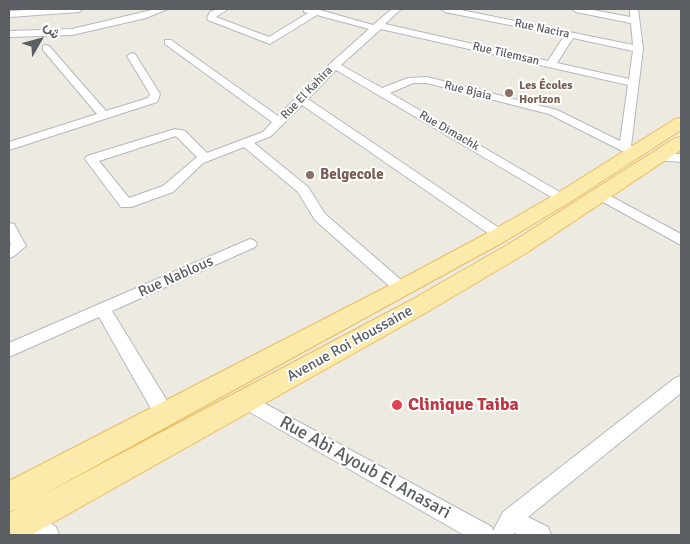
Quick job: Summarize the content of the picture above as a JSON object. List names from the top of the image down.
{
  "streets": {
    "main road": ["Avenue Roi Houssaine"],
    "street": [
      "Rue Nacira",
      "Rue Tilemsan",
      "Rue Bjaia",
      "Rue El Kahira",
      "Rue Dimachk",
      "Rue Nablous",
      "Rue Abi Ayoub El Anasari"
    ]
  },
  "crossings": [
    ["Rue Tilemsan", "Rue El Kahira"],
    ["Rue Bjaia", "Rue Dimachk"],
    ["Rue Bjaia", "Avenue Roi Houssaine"],
    ["Rue El Kahira", "Rue Dimachk"],
    ["Rue Dimachk", "Avenue Roi Houssaine"],
    ["Avenue Roi Houssaine", "Rue Abi Ayoub El Anasari"]
  ],
  "places": ["Les Écoles Horizon", "Belgecole", "Clinique Taiba"],
  "north": "top right"
}
